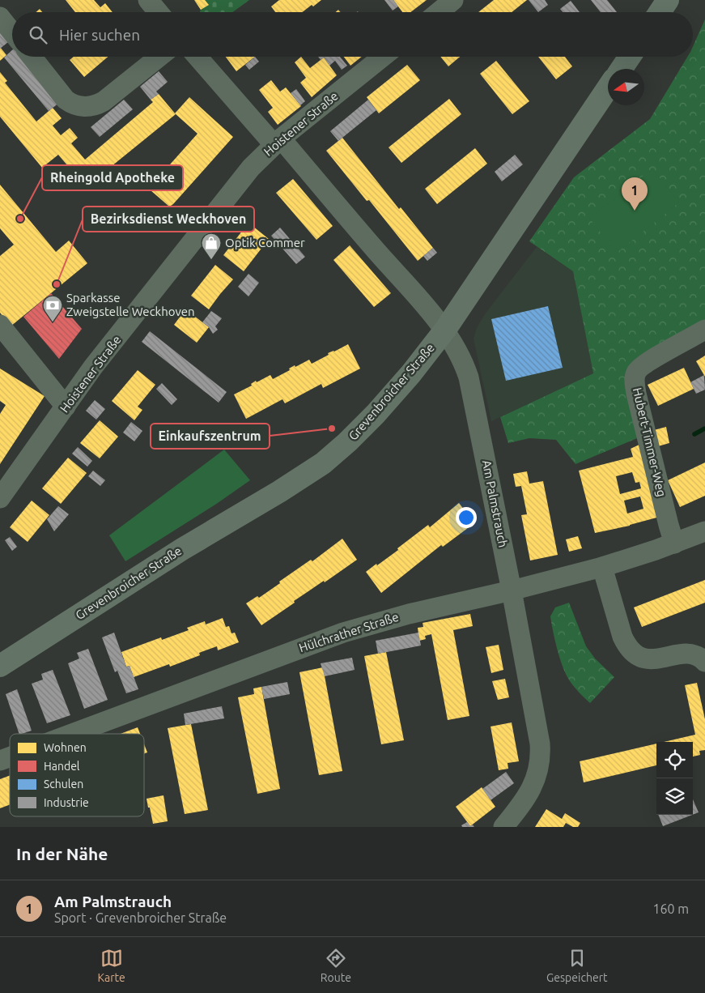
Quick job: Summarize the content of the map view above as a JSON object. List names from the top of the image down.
{
  "streets": {
    "main road": ["Grevenbroicher Straße"],
    "street": [
      "Hoistener Straße",
      "Hubert-Timmer-Weg",
      "Am Palmstrauch",
      "Hülchrather Straße"
    ]
  },
  "crossings": [
    ["Hoistener Straße", "Am Palmstrauch"],
    ["Grevenbroicher Straße", "Am Palmstrauch"],
    ["Hubert-Timmer-Weg", "Hülchrather Straße"],
    ["Am Palmstrauch", "Hülchrather Straße"]
  ],
  "places": {
    "other": ["Rheingold Apotheke", "Bezirksdienst Weckhoven", "Einkaufszentrum"],
    "shop": ["Optik Commer"],
    "bank": ["Sparkasse Zweigstelle Weckhoven"]
  },
  "legend": [
    "Wohnen",
    "Handel",
    "Schulen",
    "Industrie"
  ],
  "north": "left",
  "page": {
    "search": "Hier suchen",
    "pins": "1",
    "heading": "In der Nähe",
    "list": [
      {
        "mark": "1",
        "name": "Am Palmstrauch",
        "note": "Sport · Grevenbroicher Straße",
        "value": "160 m"
      }
    ],
    "nav": ["Karte", "Route", "Gespeichert"]
  }
}
